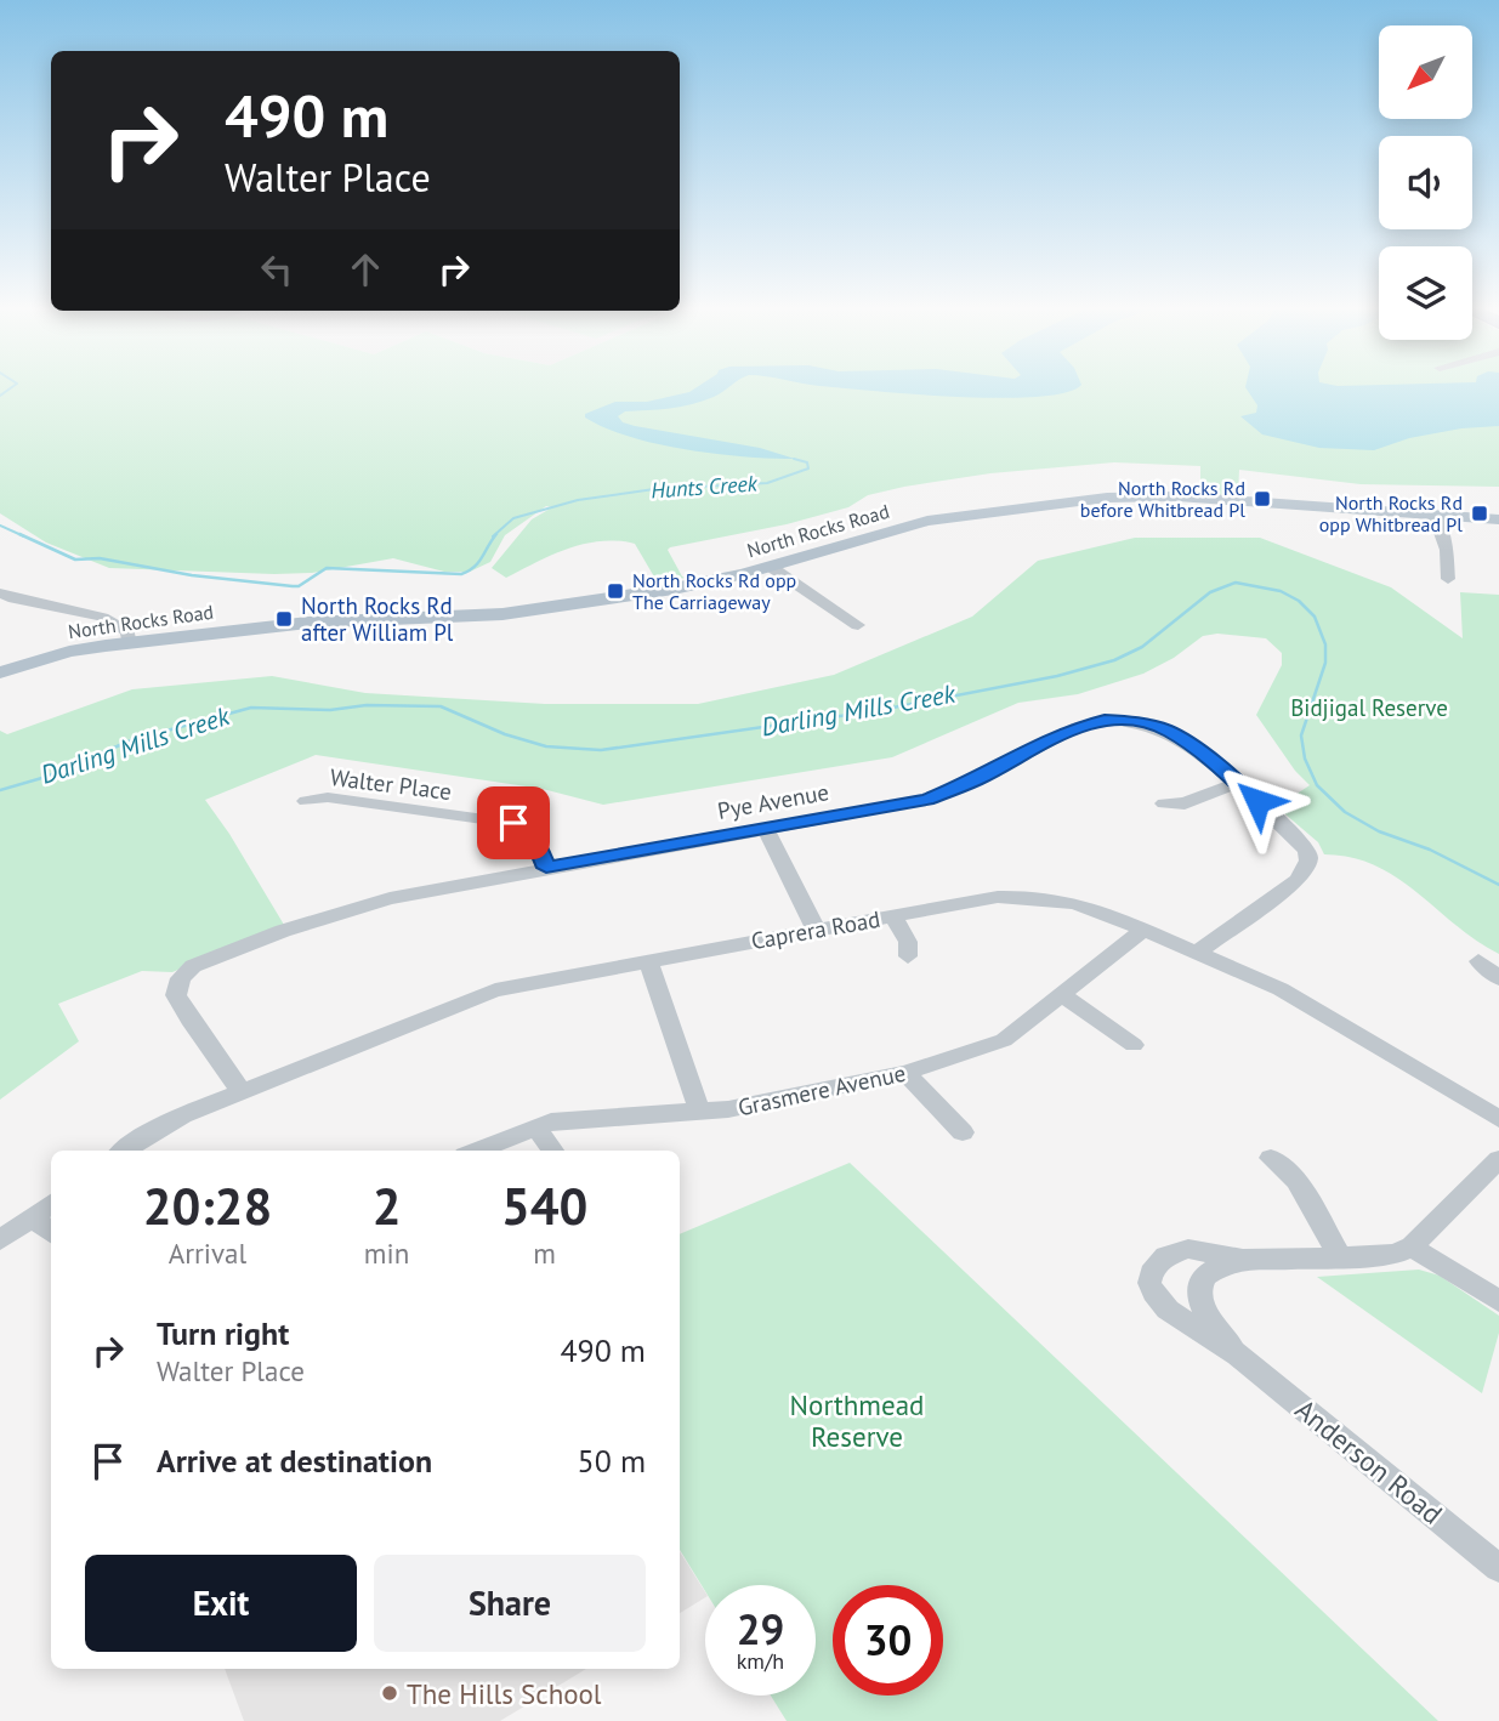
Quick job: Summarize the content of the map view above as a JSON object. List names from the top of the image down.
{
  "streets": {
    "main road": ["North Rocks Road"],
    "street": [
      "Walter Place",
      "Pye Avenue",
      "Caprera Road",
      "Grasmere Avenue",
      "Anderson Road"
    ]
  },
  "crossings": [
    ["Walter Place", "Pye Avenue"],
    ["Pye Avenue", "Caprera Road"],
    ["Caprera Road", "Grasmere Avenue"]
  ],
  "water": ["Hunts Creek", "Darling Mills Creek"],
  "parks": ["Bidjigal Reserve", "Northmead Reserve"],
  "places": {
    "transit": [
      "North Rocks Rd before Whitbread Pl",
      "North Rocks Rd opp Whitbread Pl",
      "North Rocks Rd opp The Carriageway",
      "North Rocks Rd after William Pl"
    ],
    "other": ["The Hills School"]
  },
  "north": "bottom left",
  "page": {
    "turn": ["490 m", "Walter Place"],
    "eta": [
      "20:28",
      "Arrival",
      "2",
      "min",
      "540",
      "m"
    ],
    "list": [
      {
        "name": "Turn right",
        "note": "Walter Place",
        "value": "490 m"
      },
      {
        "name": "Arrive at destination",
        "value": "50 m"
      }
    ],
    "buttons": ["Exit", "Share"],
    "speed": "29 km/h",
    "limit": "30"
  }
}
